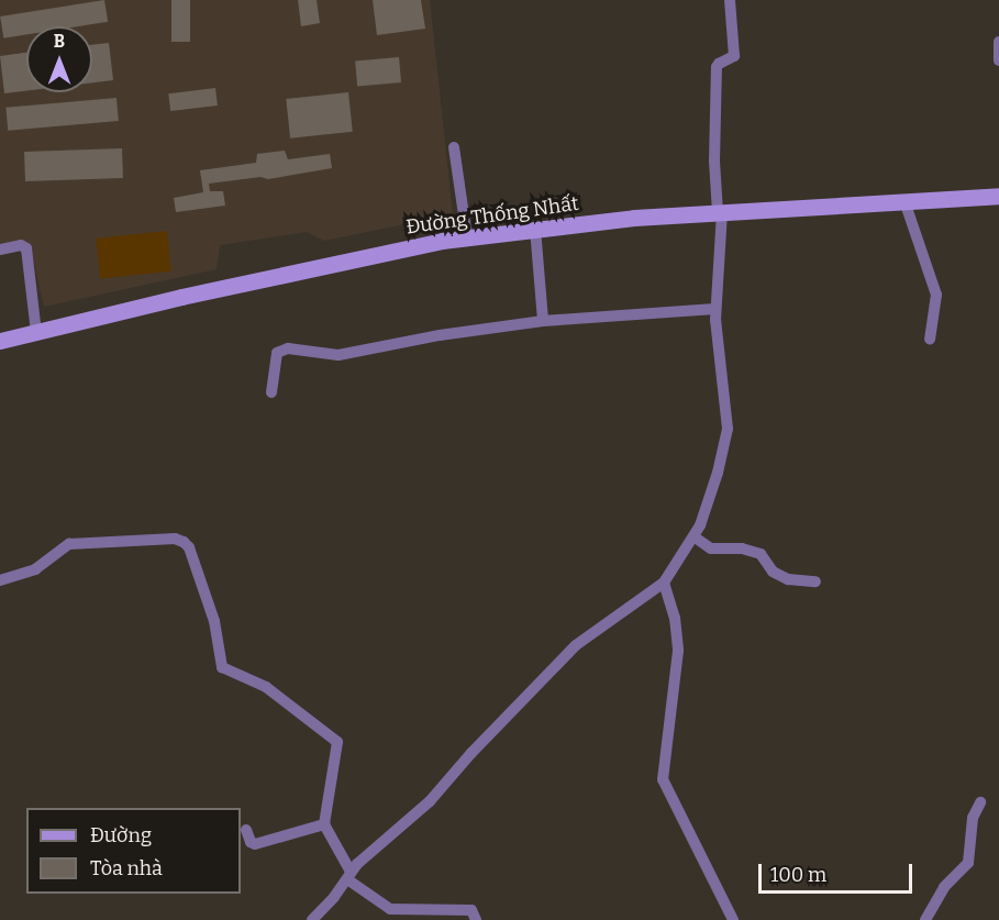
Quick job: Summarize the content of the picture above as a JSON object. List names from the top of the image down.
{
  "streets": {
    "street": ["Đường Thống Nhất"]
  },
  "legend": ["Đường", "Tòa nhà"],
  "scale_bar": "100 m",
  "north": "top"
}
